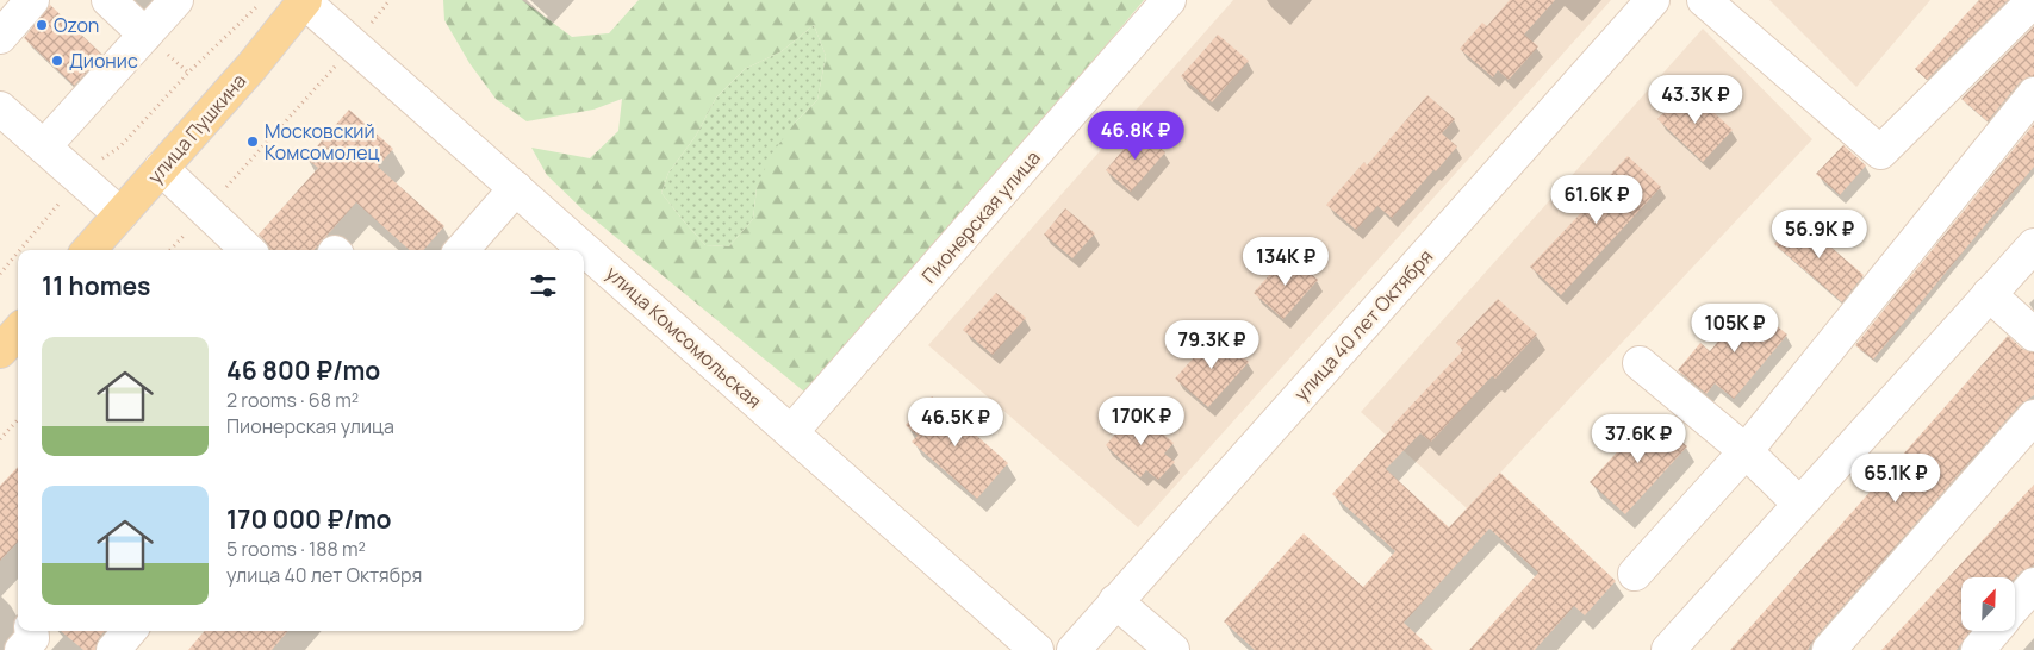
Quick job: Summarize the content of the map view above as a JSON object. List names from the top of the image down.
{
  "streets": {
    "main road": ["улица Пушкина"],
    "street": ["Пионерская улица", "улица 40 лет Октября", "улица Комсомольская"]
  },
  "crossings": [
    ["улица Пушкина", "улица Комсомольская"],
    ["Пионерская улица", "улица Комсомольская"]
  ],
  "places": ["Ozon", "Дионис", "Московский Комсомолец"],
  "north": "top right",
  "page": {
    "price": [
      "43.3K ₽",
      "46.8K ₽",
      "61.6K ₽",
      "56.9K ₽",
      "134K ₽",
      "105K ₽",
      "79.3K ₽",
      "170K ₽",
      "46.5K ₽",
      "37.6K ₽",
      "65.1K ₽"
    ],
    "heading": "11 homes",
    "list": [
      {
        "name": "46 800 ₽/mo",
        "note": "2 rooms · 68 m² · Пионерская улица"
      },
      {
        "name": "170 000 ₽/mo",
        "note": "5 rooms · 188 m² · улица 40 лет Октября"
      }
    ]
  }
}
